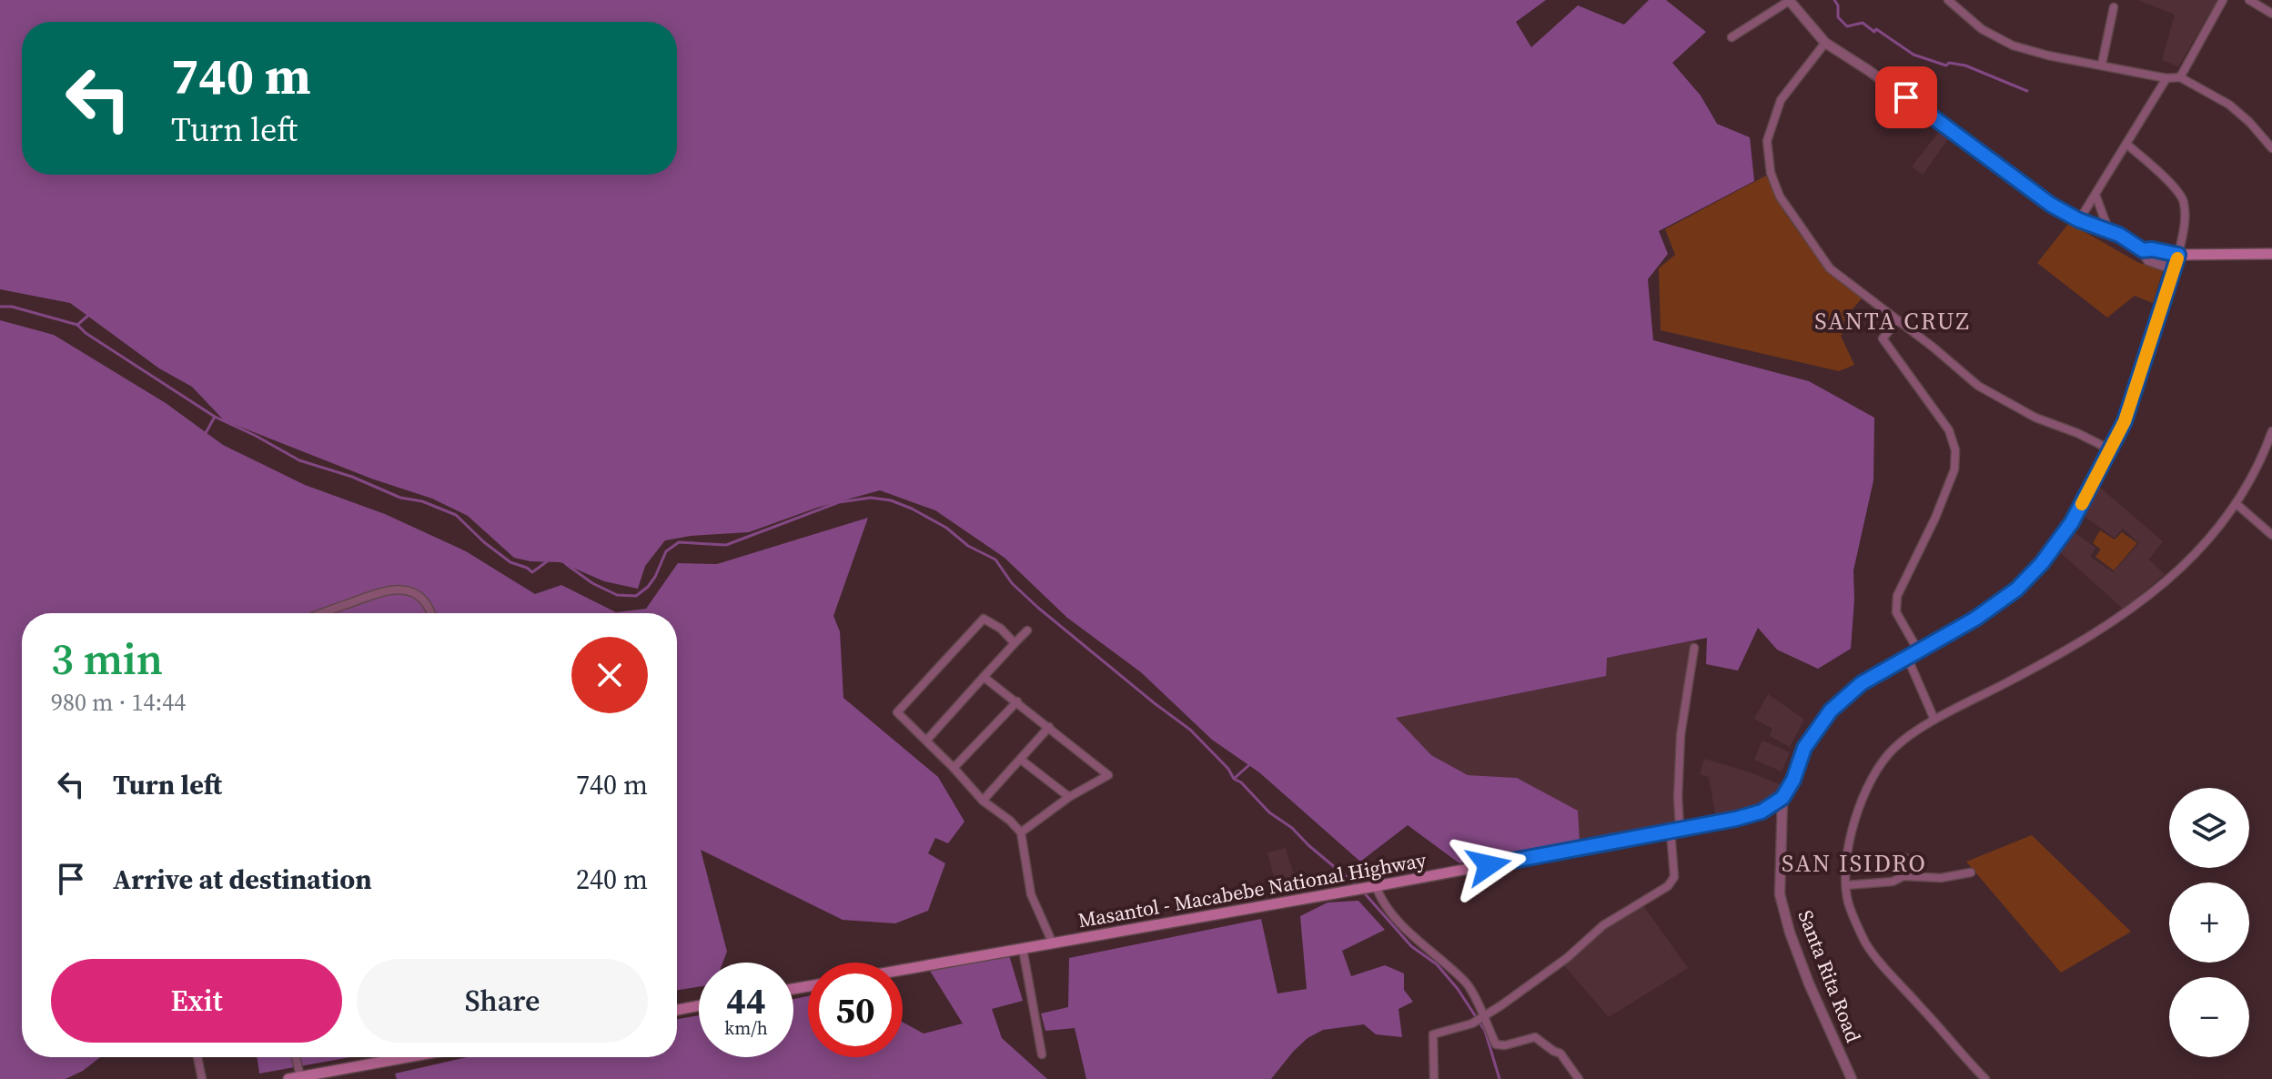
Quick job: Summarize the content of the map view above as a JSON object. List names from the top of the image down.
{
  "streets": {
    "main road": ["Masantol - Macabebe National Highway"],
    "street": ["Santa Rita Road"]
  },
  "crossings": [
    ["Masantol - Macabebe National Highway", "Santa Rita Road"]
  ],
  "districts": ["SANTA CRUZ", "SAN ISIDRO"],
  "page": {
    "turn": ["740 m", "Turn left"],
    "heading": ["3 min", "980 m · 14:44"],
    "list": [
      {
        "name": "Turn left",
        "value": "740 m"
      },
      {
        "name": "Arrive at destination",
        "value": "240 m"
      }
    ],
    "map_buttons": ["+", "−"],
    "buttons": ["Exit", "Share"],
    "speed": "44 km/h",
    "limit": "50"
  }
}
